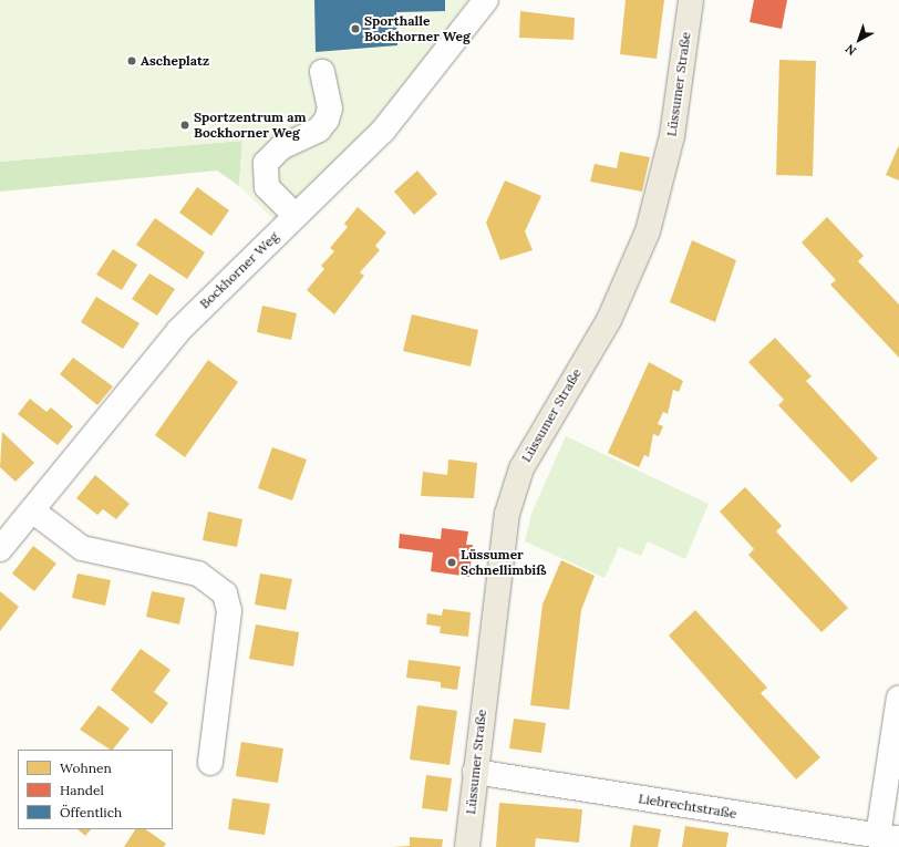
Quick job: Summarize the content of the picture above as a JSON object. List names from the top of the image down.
{
  "streets": {
    "main road": ["Lüssumer Straße"],
    "street": ["Bockhorner Weg", "Liebrechtstraße"]
  },
  "crossings": [
    ["Lüssumer Straße", "Liebrechtstraße"]
  ],
  "places": [
    "Sporthalle Bockhorner Weg",
    "Ascheplatz",
    "Sportzentrum am Bockhorner Weg",
    "Lüssumer Schnellimbiß"
  ],
  "legend": ["Wohnen", "Handel", "Öffentlich"],
  "north": "bottom left"
}
